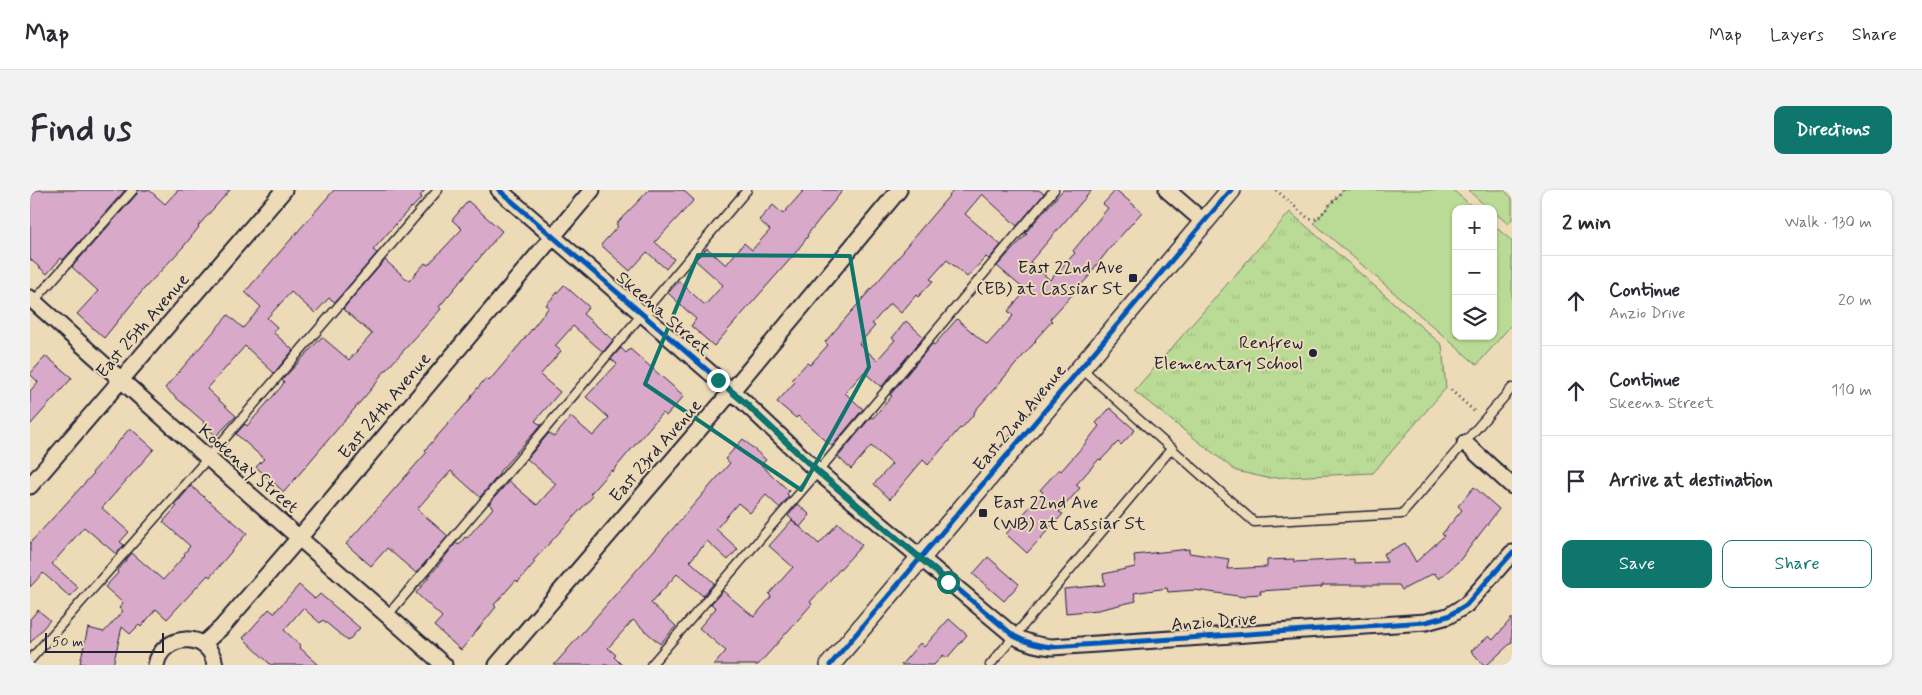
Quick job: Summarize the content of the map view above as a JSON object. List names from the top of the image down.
{
  "streets": {
    "street": [
      "Skeena Street",
      "East 25th Avenue",
      "East 24th Avenue",
      "East 22nd Avenue",
      "East 23rd Avenue",
      "Kootenay Street",
      "Anzio Drive"
    ]
  },
  "crossings": [
    ["Skeena Street", "East 24th Avenue"],
    ["Skeena Street", "East 22nd Avenue"],
    ["Skeena Street", "East 23rd Avenue"],
    ["Skeena Street", "Anzio Drive"],
    ["East 25th Avenue", "Kootenay Street"],
    ["East 24th Avenue", "Kootenay Street"],
    ["East 22nd Avenue", "Anzio Drive"]
  ],
  "places": {
    "transit": ["East 22nd Ave (EB) at Cassiar St", "East 22nd Ave (WB) at Cassiar St"],
    "other": ["Renfrew Elementary School"]
  },
  "scale_bar": "50 m",
  "page": {
    "header": "Map",
    "nav": ["Map", "Layers", "Share"],
    "buttons": [
      "Directions",
      ["Save", "Share"]
    ],
    "title": "Find us",
    "heading": ["2 min", "Walk · 130 m"],
    "map_buttons": ["+", "−"],
    "list": [
      ["Continue", "Anzio Drive", "20 m"],
      ["Continue", "Skeena Street", "110 m"],
      "Arrive at destination"
    ],
    "scale": "50 m"
  }
}
